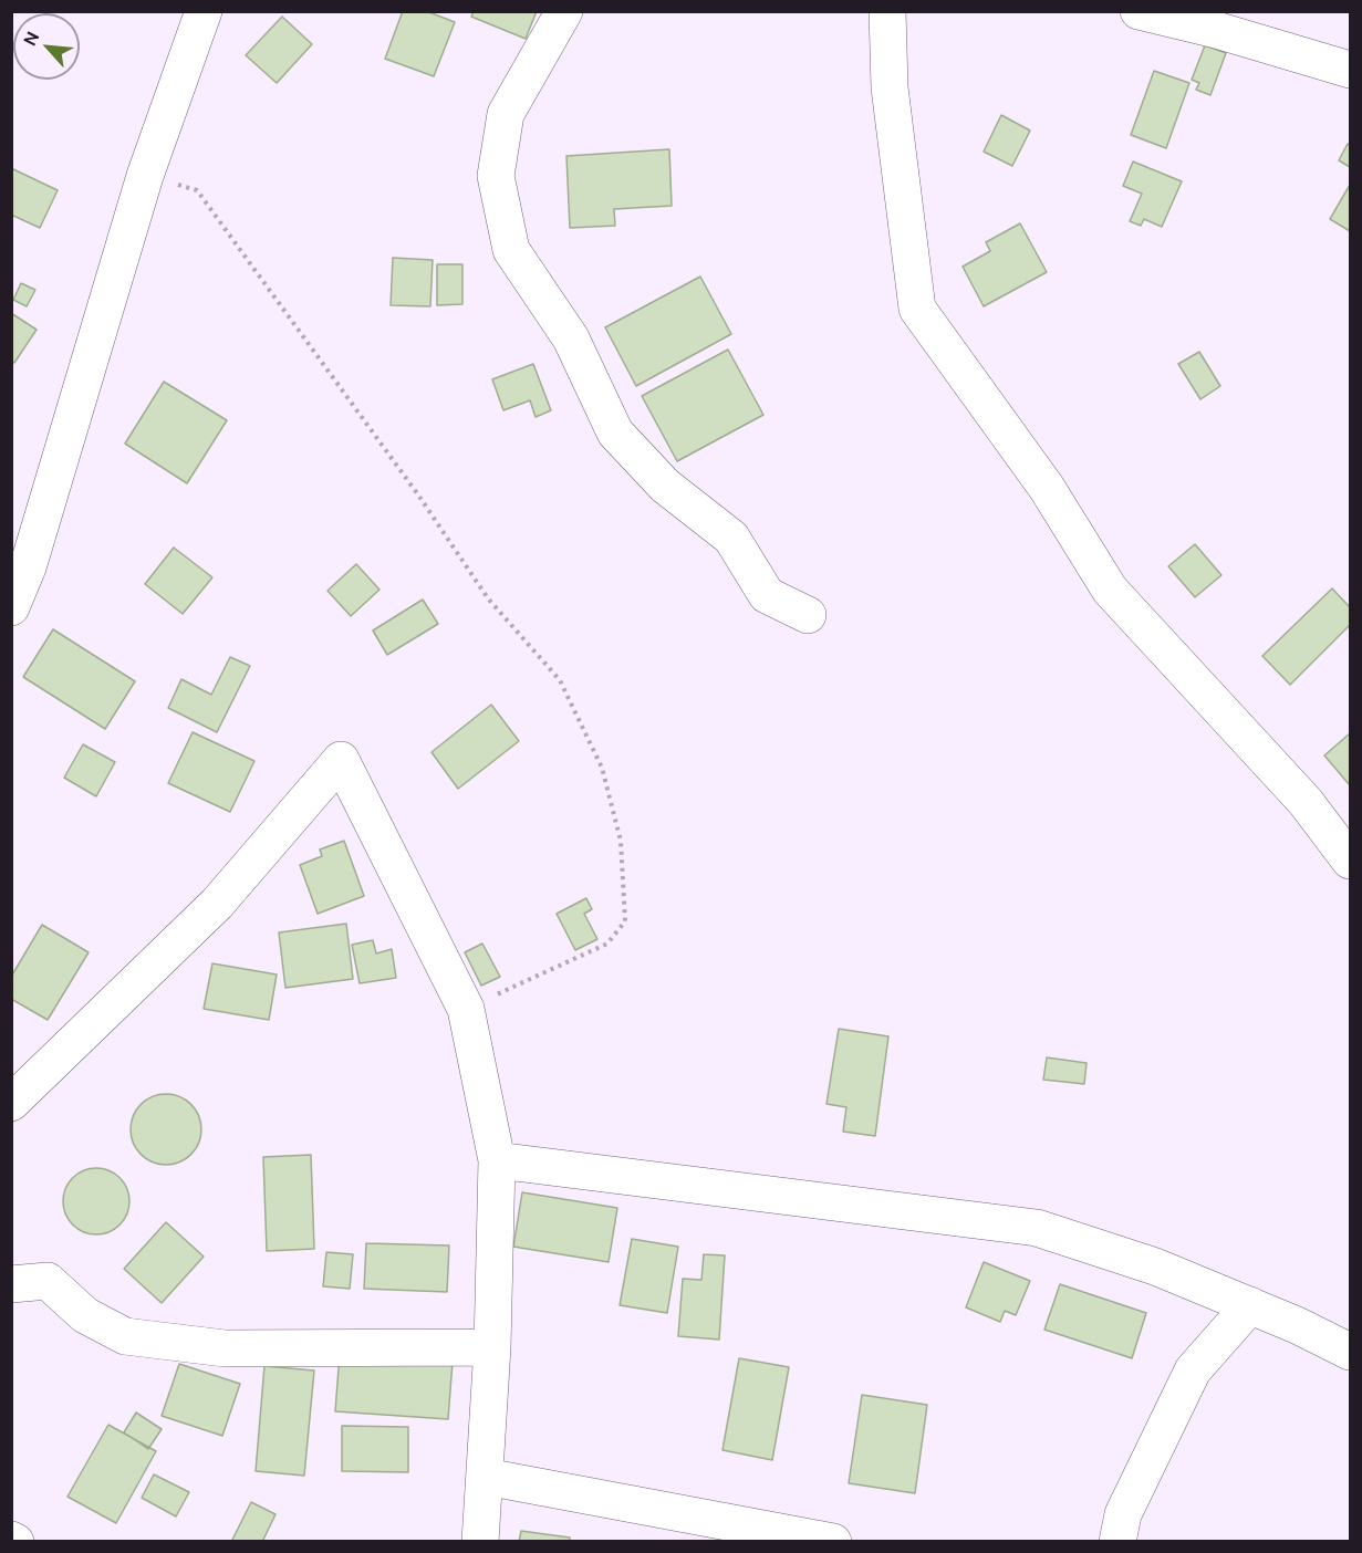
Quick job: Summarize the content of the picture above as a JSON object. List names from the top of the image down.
{
  "north": "top left"
}
